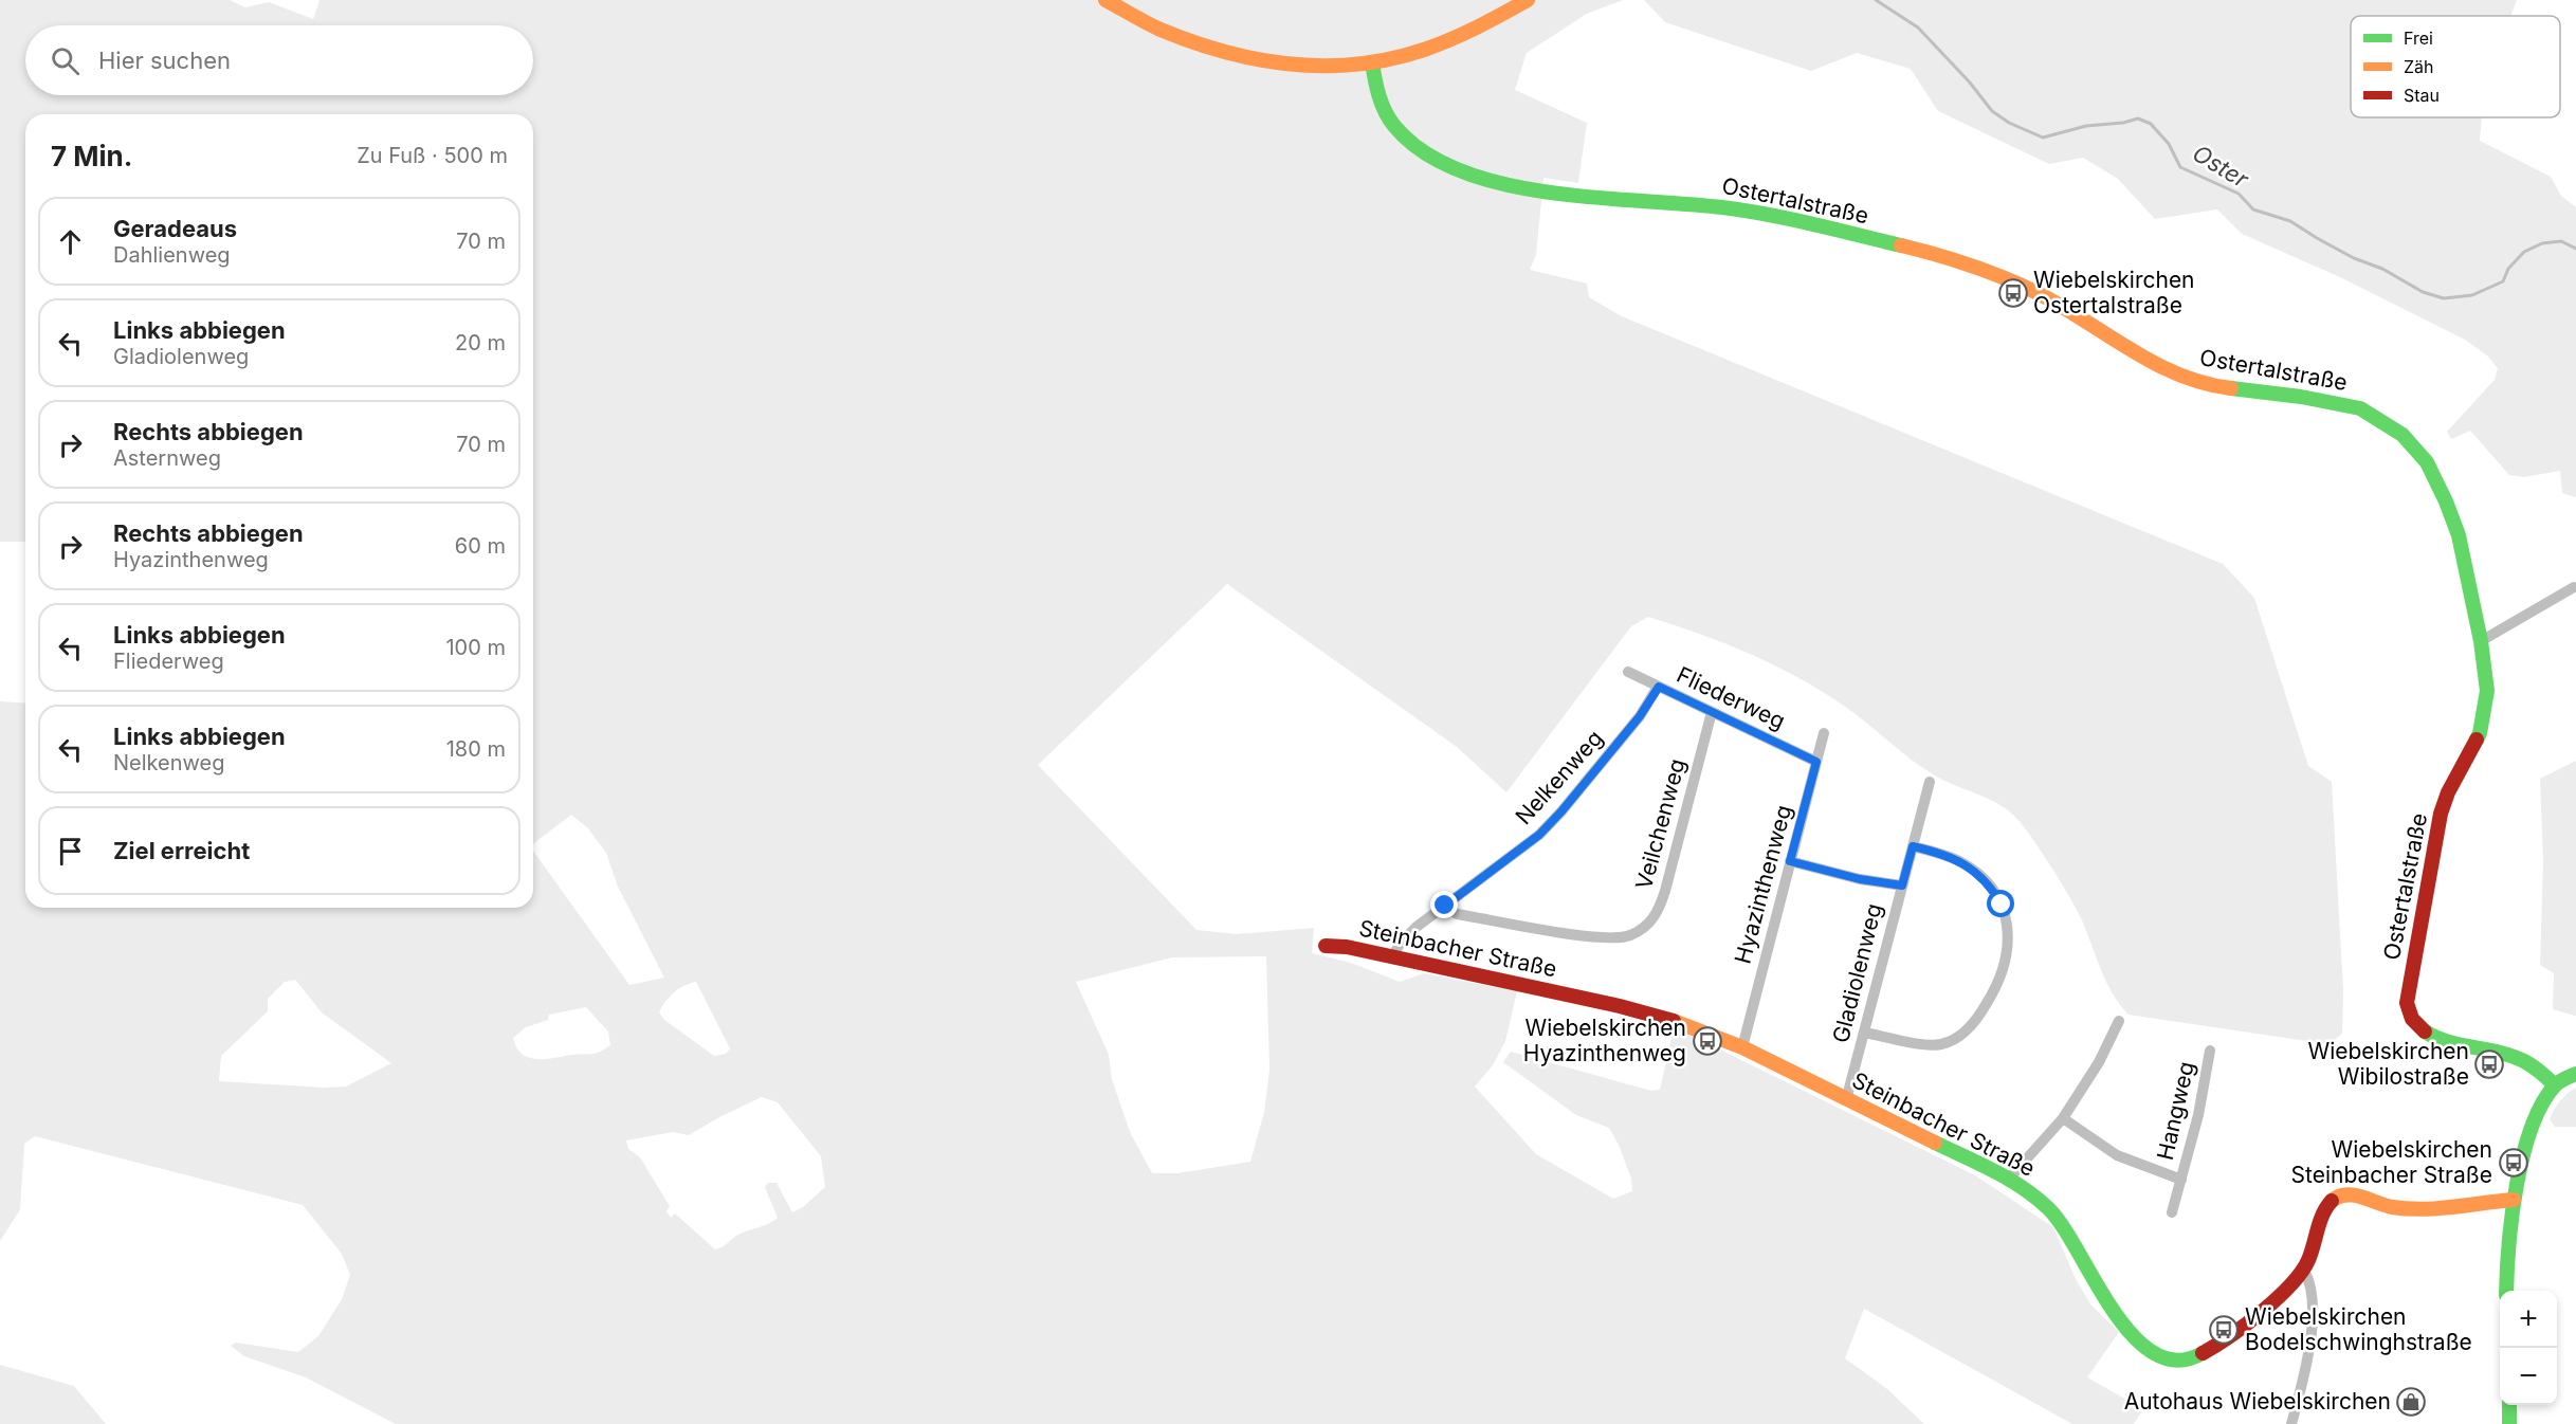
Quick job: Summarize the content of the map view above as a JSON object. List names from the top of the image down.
{
  "streets": {
    "main road": ["Ostertalstraße", "Steinbacher Straße"],
    "street": [
      "Fliederweg",
      "Nelkenweg",
      "Veilchenweg",
      "Hyazinthenweg",
      "Gladiolenweg",
      "Hangweg"
    ]
  },
  "crossings": [
    ["Fliederweg", "Nelkenweg"],
    ["Fliederweg", "Veilchenweg"],
    ["Fliederweg", "Hyazinthenweg"],
    ["Nelkenweg", "Veilchenweg"],
    ["Nelkenweg", "Steinbacher Straße"],
    ["Hyazinthenweg", "Steinbacher Straße"],
    ["Steinbacher Straße", "Gladiolenweg"]
  ],
  "water": ["Oster"],
  "places": {
    "bus stop": [
      "Wiebelskirchen Ostertalstraße",
      "Wiebelskirchen Hyazinthenweg",
      "Wiebelskirchen Wibilostraße",
      "Wiebelskirchen Steinbacher Straße",
      "Wiebelskirchen Bodelschwinghstraße"
    ],
    "shop": ["Autohaus Wiebelskirchen"]
  },
  "legend": ["Frei", "Zäh", "Stau"],
  "page": {
    "search": "Hier suchen",
    "heading": ["7 Min.", "Zu Fuß · 500 m"],
    "list": [
      ["Geradeaus", "Dahlienweg", "70 m"],
      ["Links abbiegen", "Gladiolenweg", "20 m"],
      ["Rechts abbiegen", "Asternweg", "70 m"],
      ["Rechts abbiegen", "Hyazinthenweg", "60 m"],
      ["Links abbiegen", "Fliederweg", "100 m"],
      ["Links abbiegen", "Nelkenweg", "180 m"],
      "Ziel erreicht"
    ],
    "map_buttons": ["+", "−"]
  }
}
